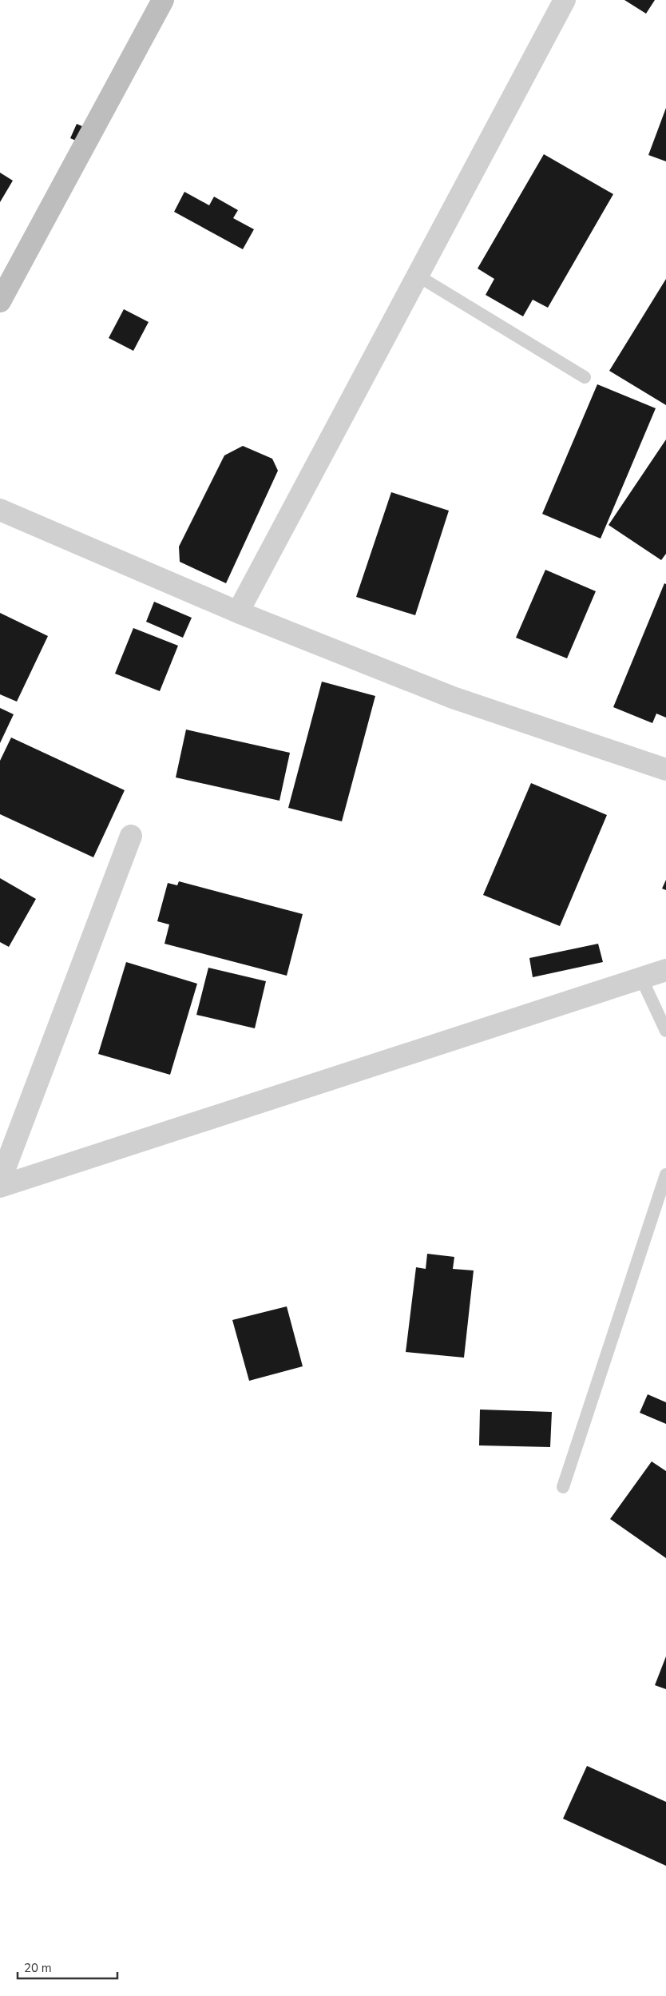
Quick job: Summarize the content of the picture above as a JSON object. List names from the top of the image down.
{
  "scale_bar": "20 m"
}
